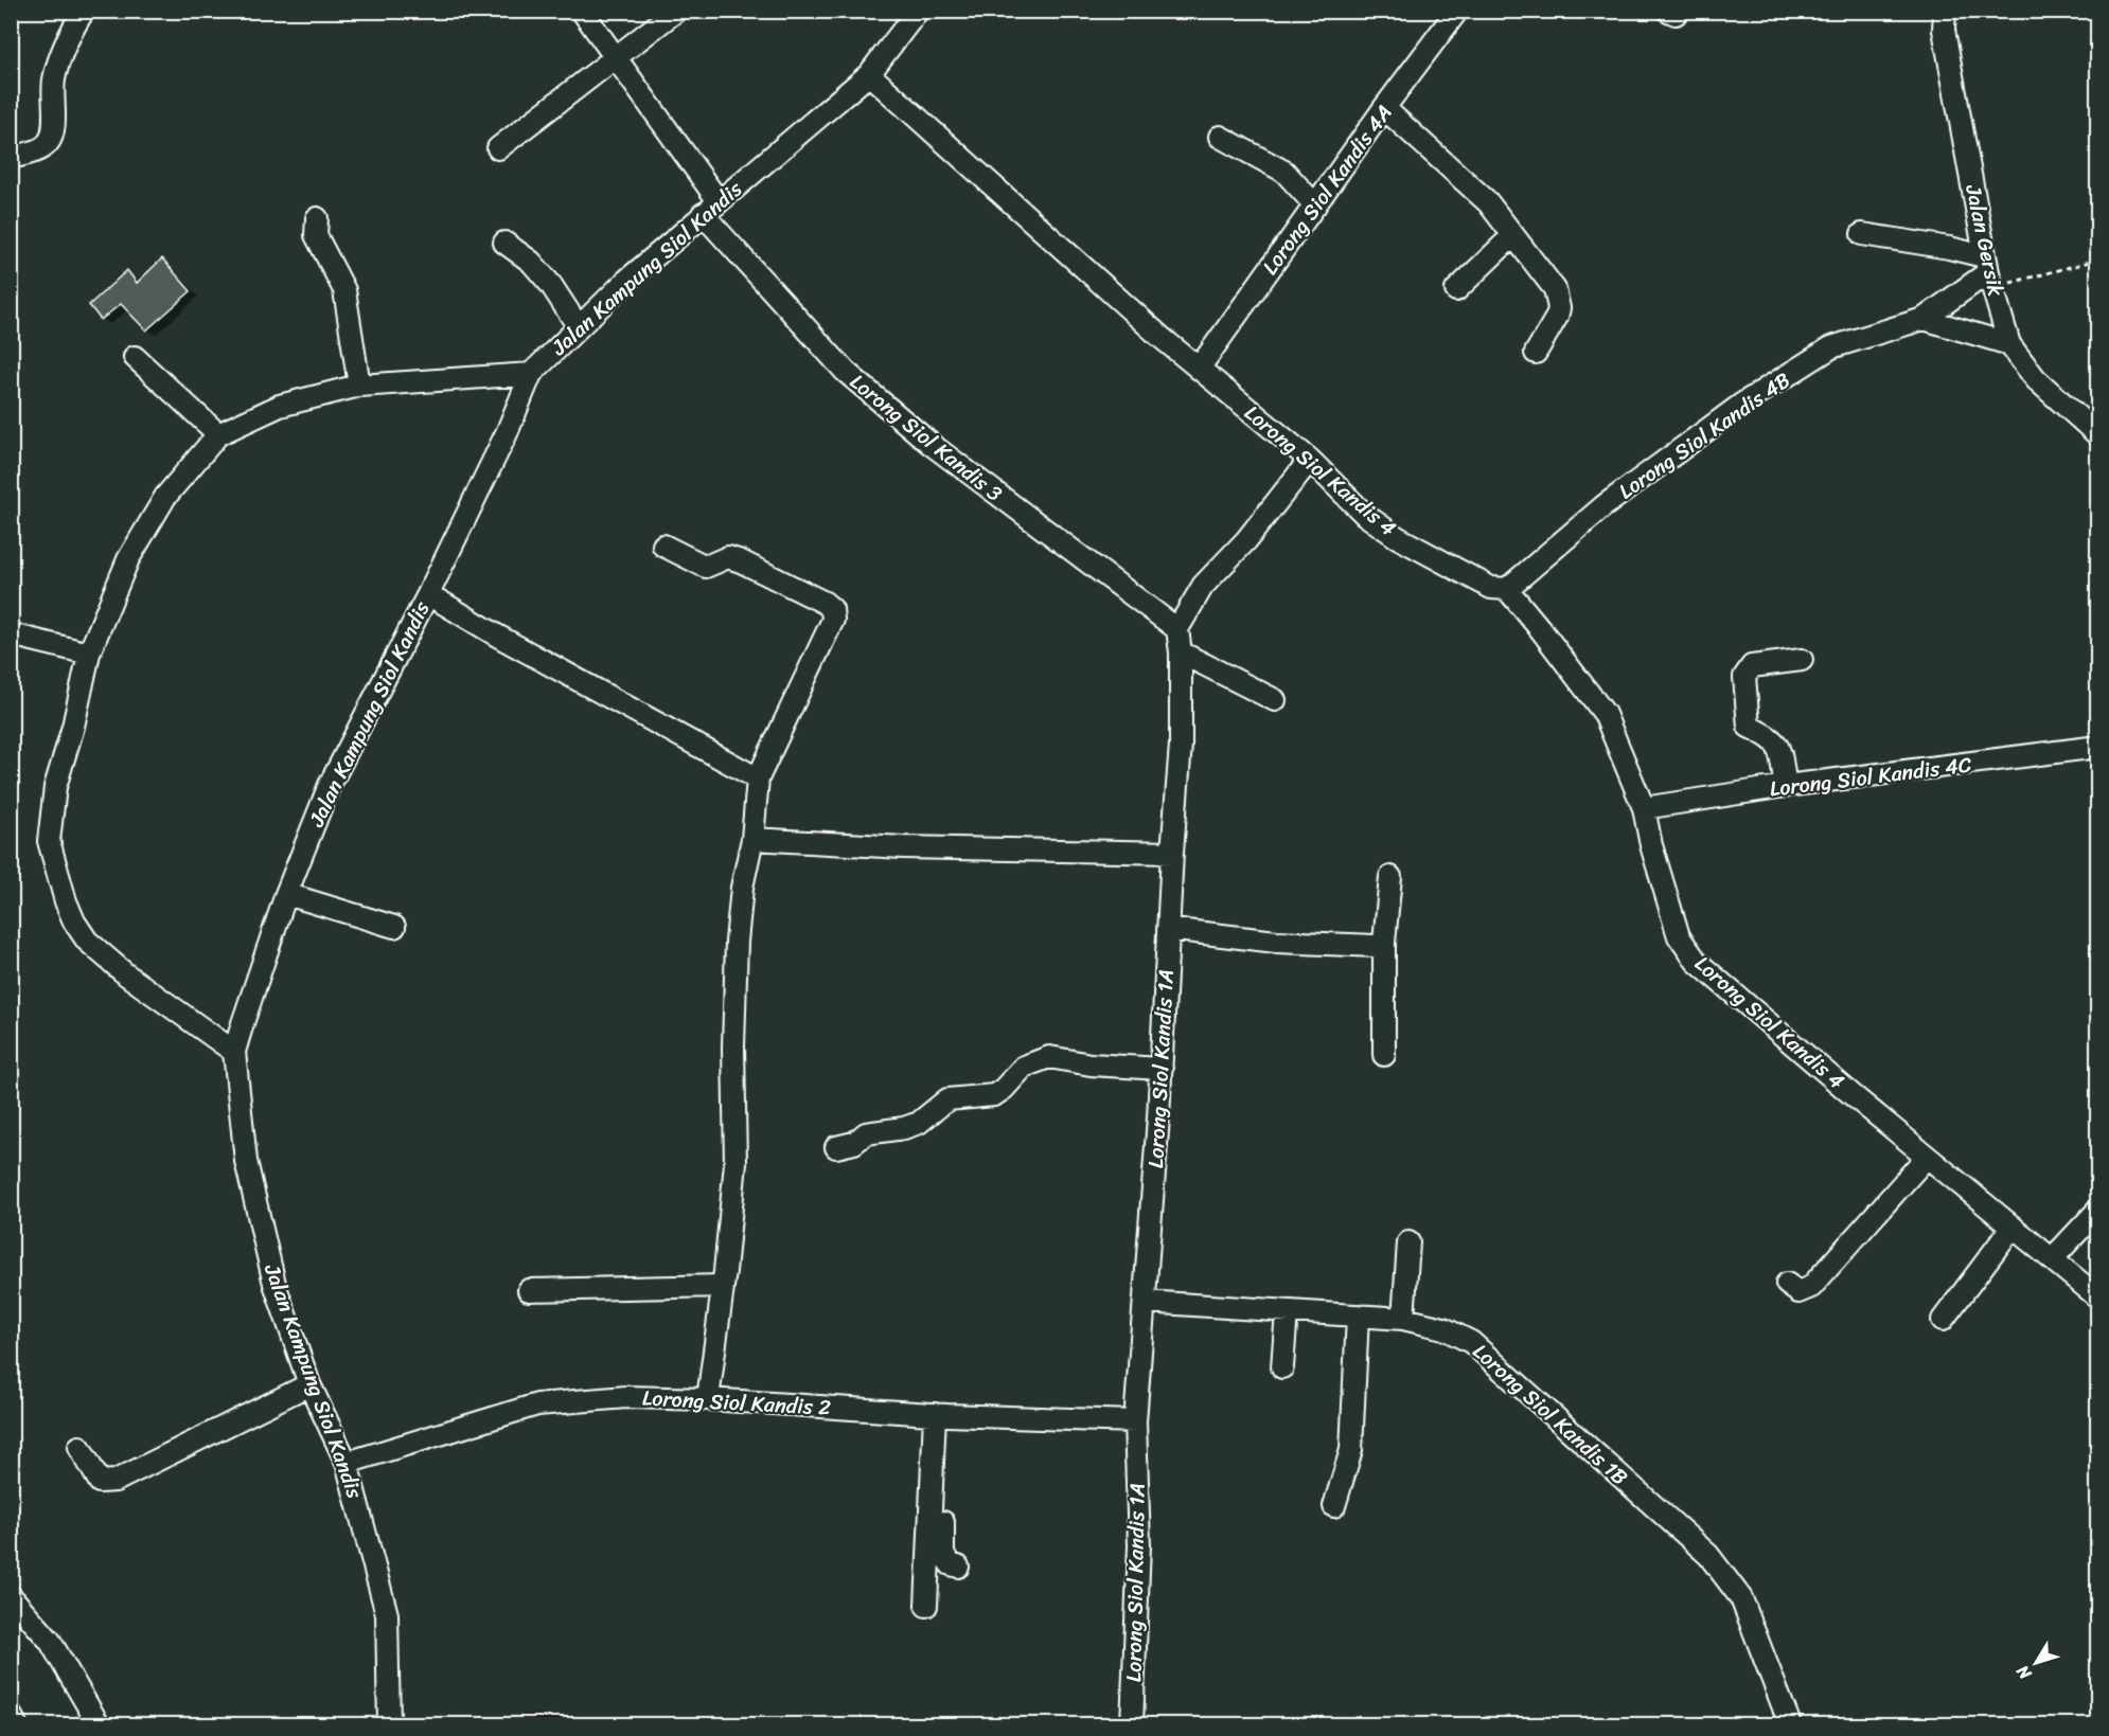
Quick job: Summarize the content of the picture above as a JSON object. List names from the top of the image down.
{
  "streets": {
    "street": [
      "Lorong Siol Kandis 4A",
      "Jalan Gersik",
      "Jalan Kampung Siol Kandis",
      "Lorong Siol Kandis 4B",
      "Lorong Siol Kandis 3",
      "Lorong Siol Kandis 4",
      "Lorong Siol Kandis 4C",
      "Lorong Siol Kandis 1A",
      "Lorong Siol Kandis 2",
      "Lorong Siol Kandis 1B"
    ]
  },
  "crossings": [
    ["Lorong Siol Kandis 4A", "Lorong Siol Kandis 4"],
    ["Jalan Kampung Siol Kandis", "Lorong Siol Kandis 3"],
    ["Jalan Kampung Siol Kandis", "Lorong Siol Kandis 4"],
    ["Jalan Kampung Siol Kandis", "Lorong Siol Kandis 2"],
    ["Lorong Siol Kandis 4B", "Lorong Siol Kandis 4"],
    ["Lorong Siol Kandis 3", "Lorong Siol Kandis 1A"],
    ["Lorong Siol Kandis 4", "Lorong Siol Kandis 4C"],
    ["Lorong Siol Kandis 1A", "Lorong Siol Kandis 2"],
    ["Lorong Siol Kandis 1A", "Lorong Siol Kandis 1B"]
  ],
  "north": "bottom left"
}
